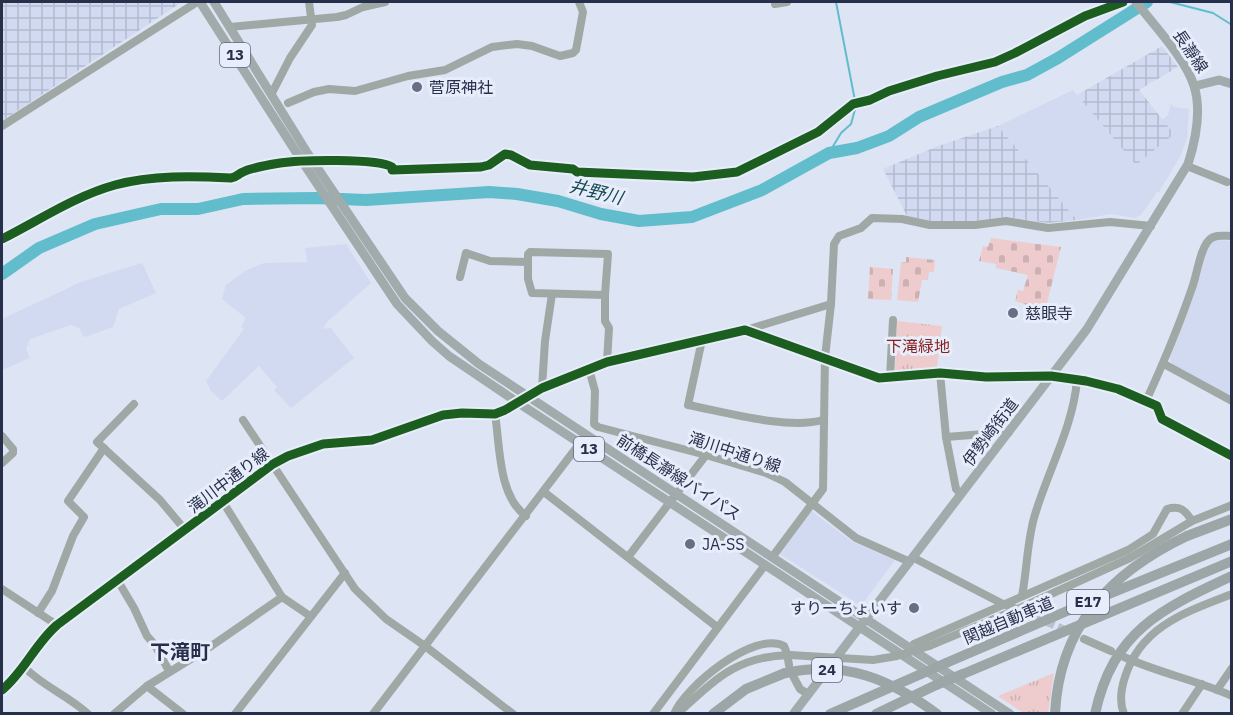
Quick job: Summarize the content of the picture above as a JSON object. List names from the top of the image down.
{
  "streets": {
    "highway": ["E17", "関越自動車道"],
    "main road": [
      "長瀞線",
      "13",
      "伊勢崎街道",
      "前橋長瀞線バイパス",
      "24"
    ],
    "street": ["滝川中通り線"]
  },
  "crossings": [
    ["長瀞線", "伊勢崎街道"],
    ["13", "前橋長瀞線バイパス"],
    ["伊勢崎街道", "滝川中通り線"],
    ["伊勢崎街道", "前橋長瀞線バイパス"],
    ["滝川中通り線", "前橋長瀞線バイパス"]
  ],
  "districts": ["下滝町"],
  "water": ["井野川"],
  "parks": ["下滝緑地"],
  "places": [
    "菅原神社",
    "慈眼寺",
    "JA-SS",
    "すりーちょいす"
  ]
}
